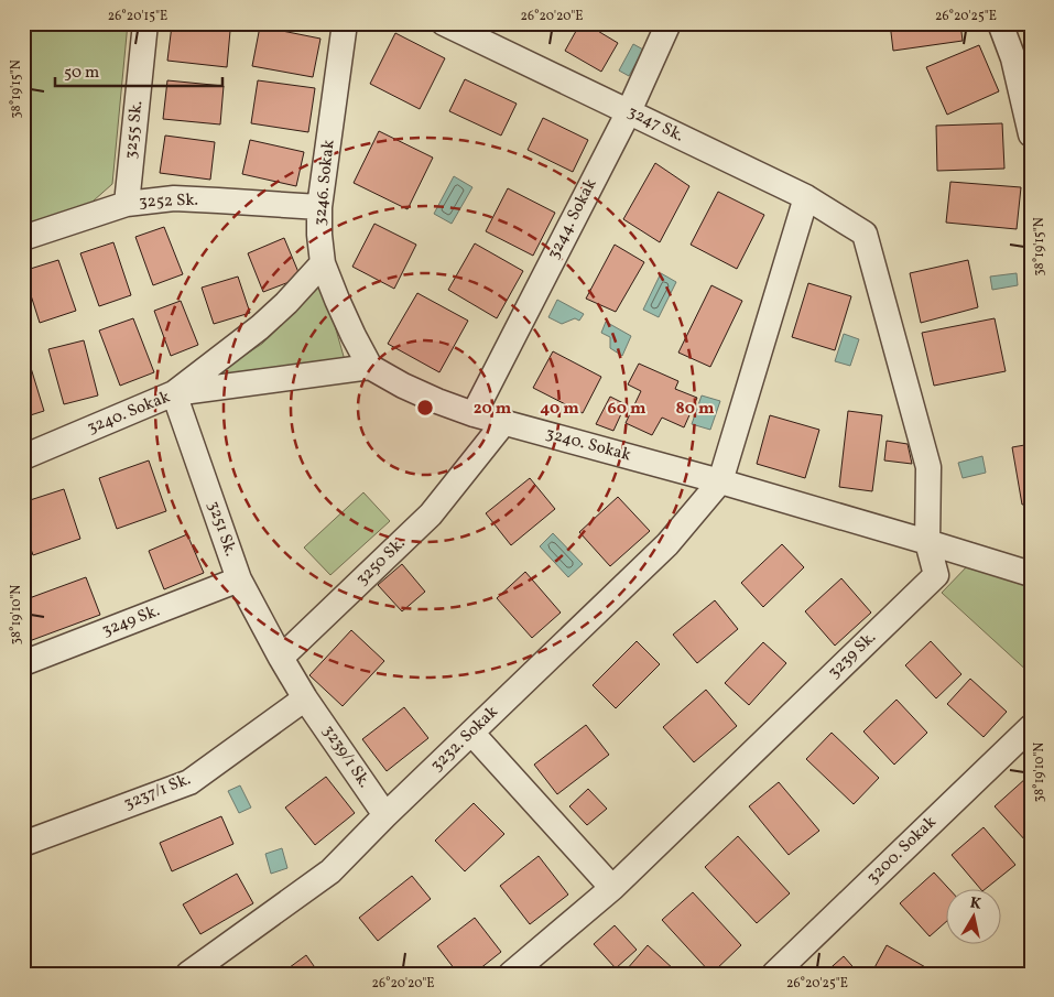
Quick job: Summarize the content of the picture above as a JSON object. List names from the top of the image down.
{
  "streets": {
    "street": [
      "3247 Sk.",
      "3255 Sk.",
      "3246. Sokak",
      "3252 Sk.",
      "3244. Sokak",
      "3240. Sokak",
      "3251 Sk.",
      "3250 Sk.",
      "3249 Sk.",
      "3239 Sk.",
      "3232. Sokak",
      "3239/1 Sk.",
      "3237/1 Sk.",
      "3200. Sokak"
    ]
  },
  "crossings": [
    ["3247 Sk.", "3244. Sokak"],
    ["3247 Sk.", "3239 Sk."],
    ["3255 Sk.", "3252 Sk."],
    ["3246. Sokak", "3252 Sk."],
    ["3246. Sokak", "3240. Sokak"],
    ["3244. Sokak", "3240. Sokak"],
    ["3240. Sokak", "3251 Sk."],
    ["3240. Sokak", "3250 Sk."],
    ["3240. Sokak", "3239 Sk."],
    ["3240. Sokak", "3232. Sokak"],
    ["3251 Sk.", "3250 Sk."],
    ["3251 Sk.", "3249 Sk."],
    ["3232. Sokak", "3239/1 Sk."],
    ["3239/1 Sk.", "3237/1 Sk."]
  ],
  "scale_bar": "50 m",
  "north": "top",
  "coordinates": [
    "26°20'15\"E",
    "26°20'20\"E",
    "26°20'25\"E",
    "38°19'15\"N",
    "38°19'10\"N"
  ],
  "rings": [
    "20 m",
    "40 m",
    "60 m",
    "80 m"
  ]
}
